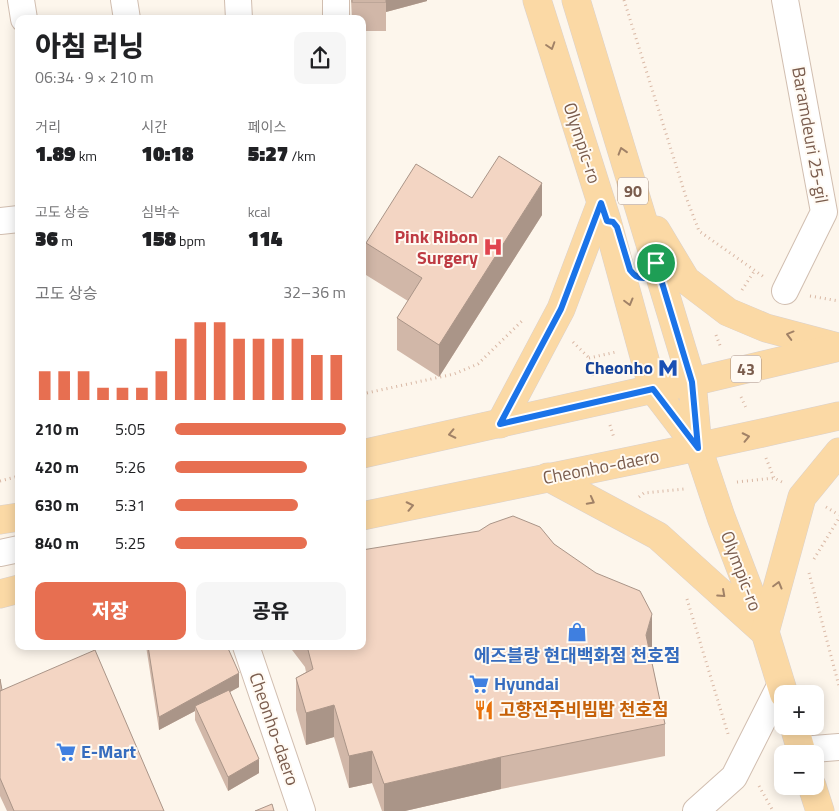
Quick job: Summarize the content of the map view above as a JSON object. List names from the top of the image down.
{
  "streets": {
    "main road": [
      "Olympic-ro",
      "90",
      "43",
      "Cheonho-daero"
    ],
    "street": ["Baramdeuri 25-gil"]
  },
  "crossings": [
    ["Olympic-ro", "43"],
    ["Olympic-ro", "Cheonho-daero"]
  ],
  "places": {
    "hospital": ["Pink Ribon Surgery"],
    "metro station": ["Cheonho"],
    "shop": ["에즈블랑 현대백화점 천호점"],
    "supermarket": ["Hyundai", "E-Mart"],
    "restaurant": ["고향전주비빔밥 천호점"]
  },
  "page": {
    "heading": ["아침 러닝", "06:34 · 9 × 210 m"],
    "stats": [
      ["거리", "1.89 km"],
      ["시간", "10:18"],
      ["페이스", "5:27 /km"],
      ["고도 상승", "36 m"],
      ["심박수", "158 bpm"],
      ["kcal", "114"]
    ],
    "chart": ["고도 상승", "32–36 m"],
    "list": [
      {
        "name": "210 m",
        "note": "5:05"
      },
      {
        "name": "420 m",
        "note": "5:26"
      },
      {
        "name": "630 m",
        "note": "5:31"
      },
      {
        "name": "840 m",
        "note": "5:25"
      }
    ],
    "buttons": ["저장", "공유"],
    "map_buttons": ["+", "−"]
  }
}
